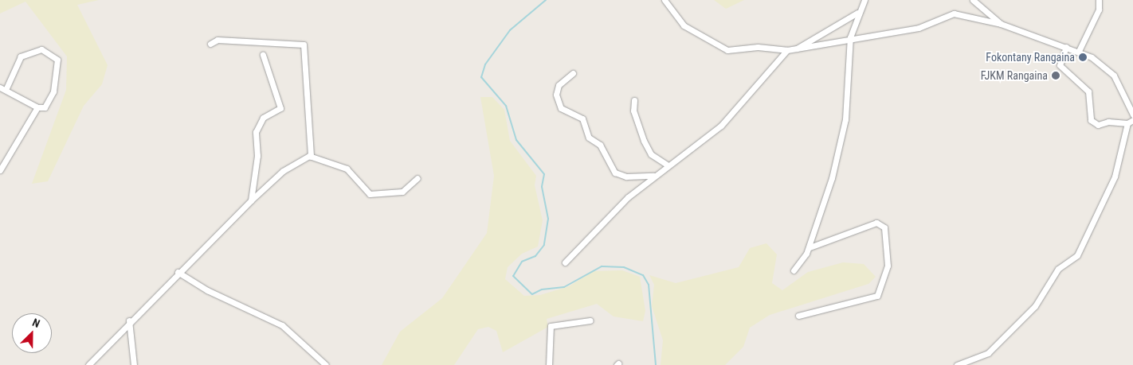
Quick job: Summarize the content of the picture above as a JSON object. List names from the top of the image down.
{
  "places": ["Fokontany Rangaina", "FJKM Rangaina"],
  "north": "top right"
}
